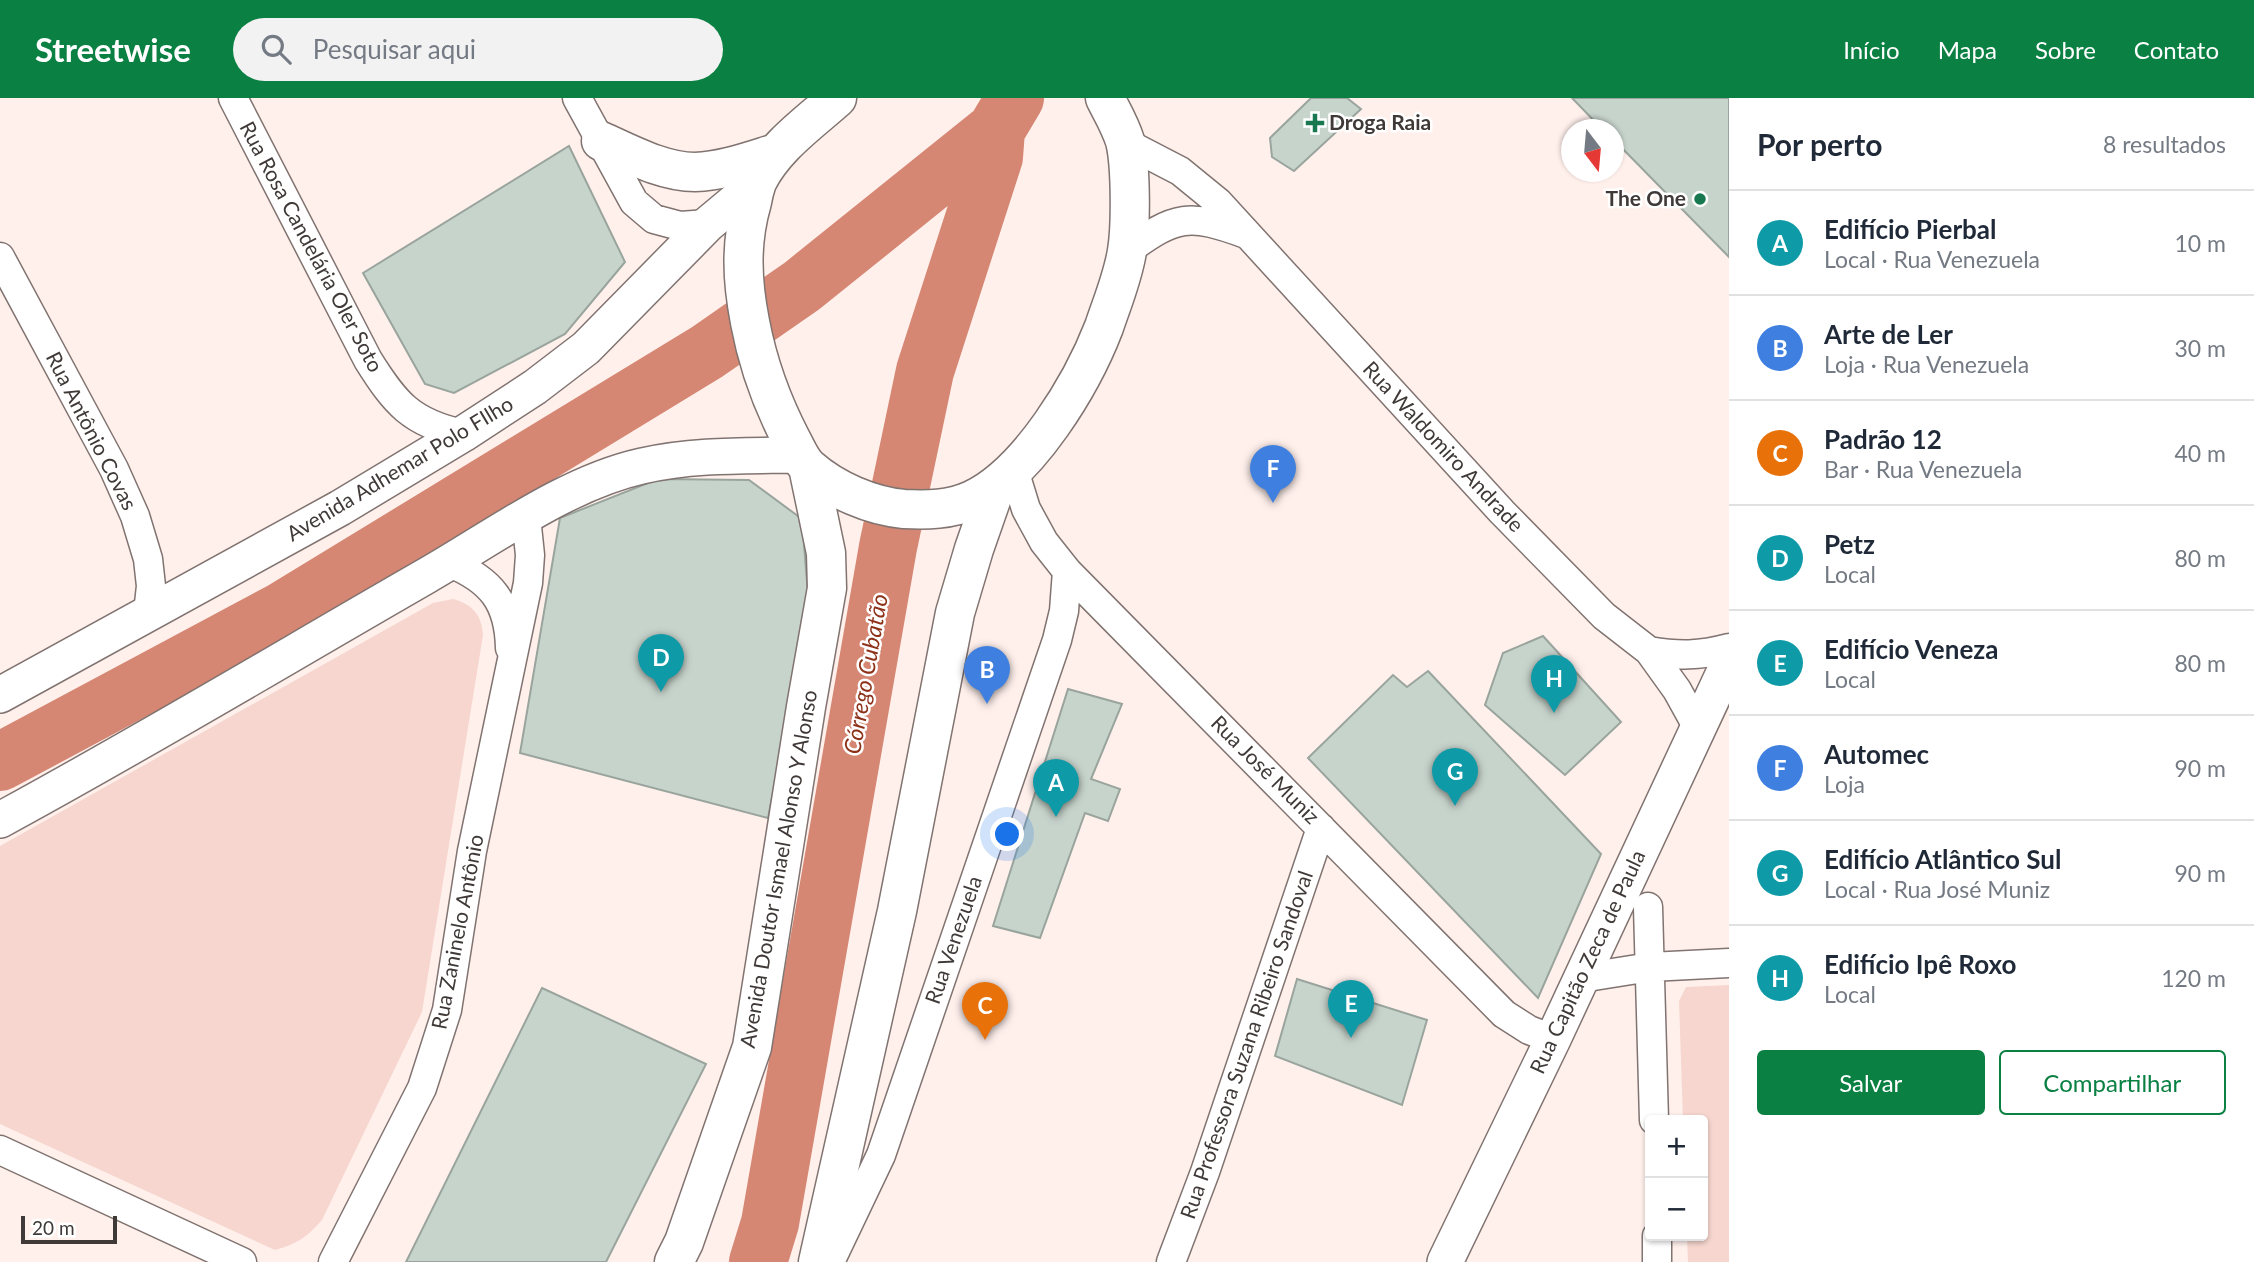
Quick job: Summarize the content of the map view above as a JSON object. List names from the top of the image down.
{
  "streets": {
    "main road": ["Avenida Doutor Ismael Alonso Y Alonso"],
    "street": [
      "Rua Rosa Candelária Oler Soto",
      "Rua Antônio Covas",
      "Rua Waldomiro Andrade",
      "Avenida Adhemar Polo FIlho",
      "Rua José Muniz",
      "Rua Zaninelo Antônio",
      "Rua Venezuela",
      "Rua Capitão Zeca de Paula",
      "Rua Professora Suzana Ribeiro Sandoval"
    ]
  },
  "crossings": [
    ["Rua Rosa Candelária Oler Soto", "Avenida Adhemar Polo FIlho"],
    ["Rua Antônio Covas", "Avenida Adhemar Polo FIlho"],
    ["Rua Waldomiro Andrade", "Rua Capitão Zeca de Paula"],
    ["Rua José Muniz", "Rua Venezuela"],
    ["Rua José Muniz", "Rua Capitão Zeca de Paula"],
    ["Rua José Muniz", "Rua Professora Suzana Ribeiro Sandoval"]
  ],
  "water": ["Córrego Cubatão"],
  "places": {
    "health": ["Droga Raia"],
    "other": ["The One"]
  },
  "scale_bar": "20 m",
  "north": "bottom",
  "page": {
    "header": "Streetwise",
    "search": "Pesquisar aqui",
    "nav": [
      "Início",
      "Mapa",
      "Sobre",
      "Contato"
    ],
    "heading": ["Por perto", "8 resultados"],
    "list": [
      {
        "mark": "A",
        "name": "Edifício Pierbal",
        "note": "Local · Rua Venezuela",
        "value": "10 m"
      },
      {
        "mark": "B",
        "name": "Arte de Ler",
        "note": "Loja · Rua Venezuela",
        "value": "30 m"
      },
      {
        "mark": "C",
        "name": "Padrão 12",
        "note": "Bar · Rua Venezuela",
        "value": "40 m"
      },
      {
        "mark": "D",
        "name": "Petz",
        "note": "Local",
        "value": "80 m"
      },
      {
        "mark": "E",
        "name": "Edifício Veneza",
        "note": "Local",
        "value": "80 m"
      },
      {
        "mark": "F",
        "name": "Automec",
        "note": "Loja",
        "value": "90 m"
      },
      {
        "mark": "G",
        "name": "Edifício Atlântico Sul",
        "note": "Local · Rua José Muniz",
        "value": "90 m"
      },
      {
        "mark": "H",
        "name": "Edifício Ipê Roxo",
        "note": "Local",
        "value": "120 m"
      }
    ],
    "pins": [
      "F",
      "D",
      "B",
      "H",
      "G",
      "A",
      "E",
      "C"
    ],
    "buttons": ["Salvar", "Compartilhar"],
    "map_buttons": ["+", "−"],
    "scale": "20 m"
  }
}
